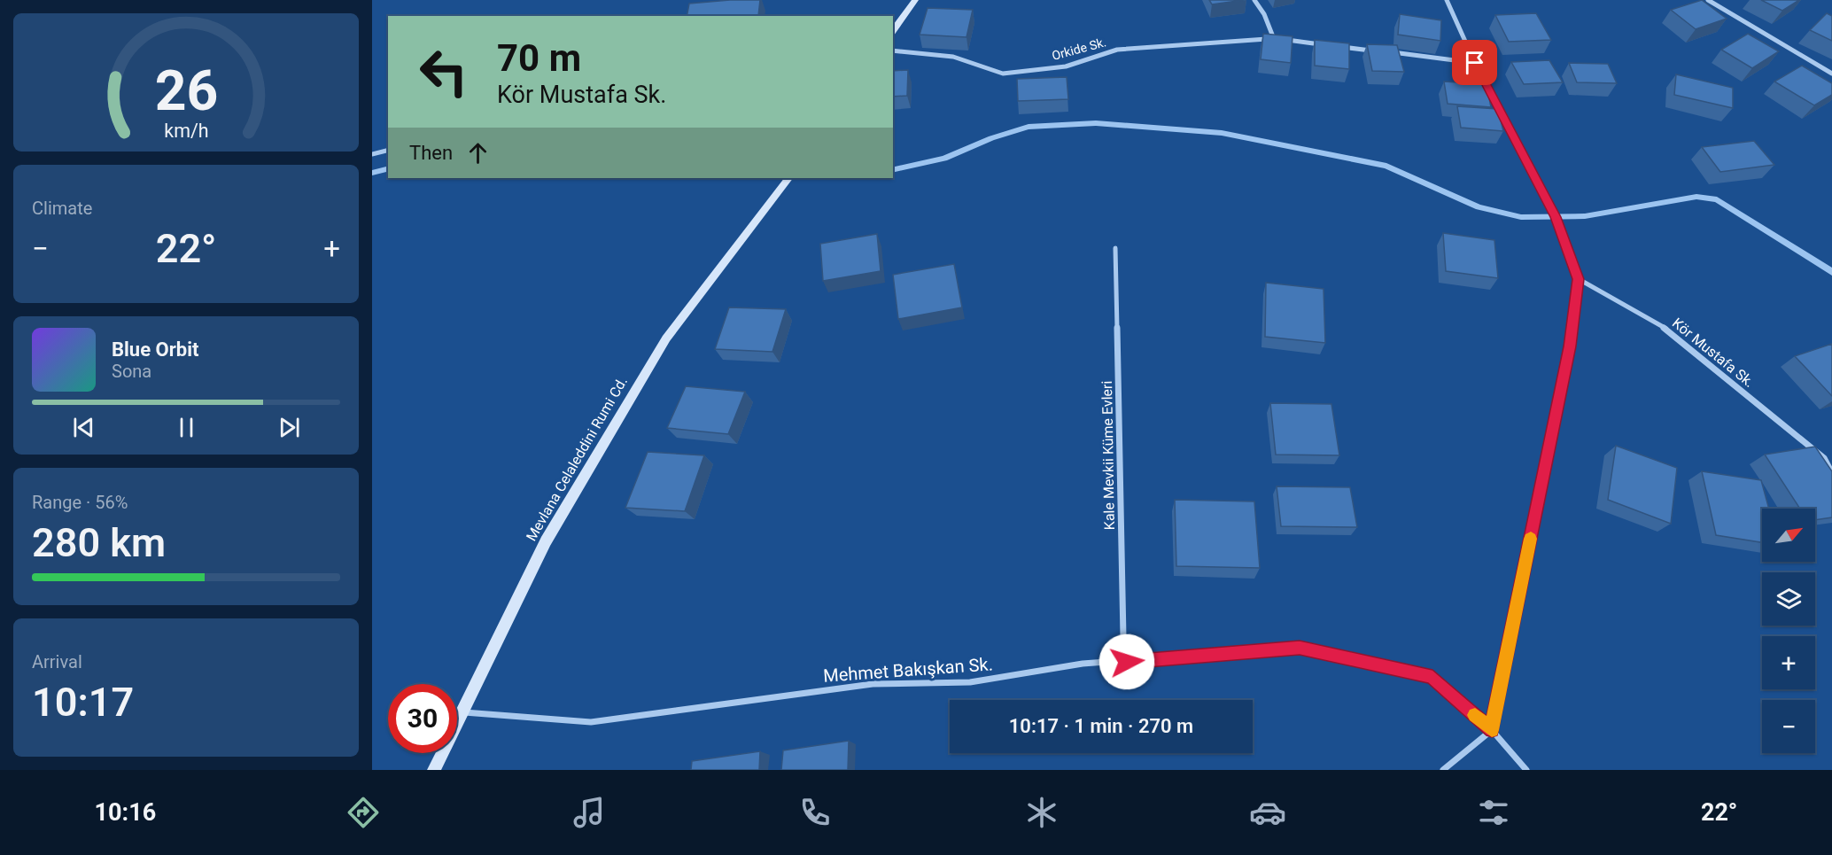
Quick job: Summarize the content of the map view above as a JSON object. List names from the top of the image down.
{
  "streets": {
    "street": [
      "Orkide Sk.",
      "Kör Mustafa Sk.",
      "Kale Mevkii Küme Evleri",
      "Mevlana Celaleddini Rumi Cd.",
      "Mehmet Bakışkan Sk."
    ]
  },
  "crossings": [
    ["Kale Mevkii Küme Evleri", "Mehmet Bakışkan Sk."],
    ["Mevlana Celaleddini Rumi Cd.", "Mehmet Bakışkan Sk."]
  ],
  "north": "top right",
  "page": {
    "turn": ["70 m", "Kör Mustafa Sk."],
    "then": "Then",
    "tile": [
      "Climate",
      ["Range · 56%", "280 km"],
      ["Arrival", "10:17"]
    ],
    "heat": ["−", "22°", "+"],
    "song": ["Blue Orbit", "Sona"],
    "map_buttons": ["+", "−"],
    "limit": "30",
    "trip": "10:17 · 1 min · 270 m",
    "tabs": ["10:16", "22°"],
    "gauge": ["26", "km/h"]
  }
}
